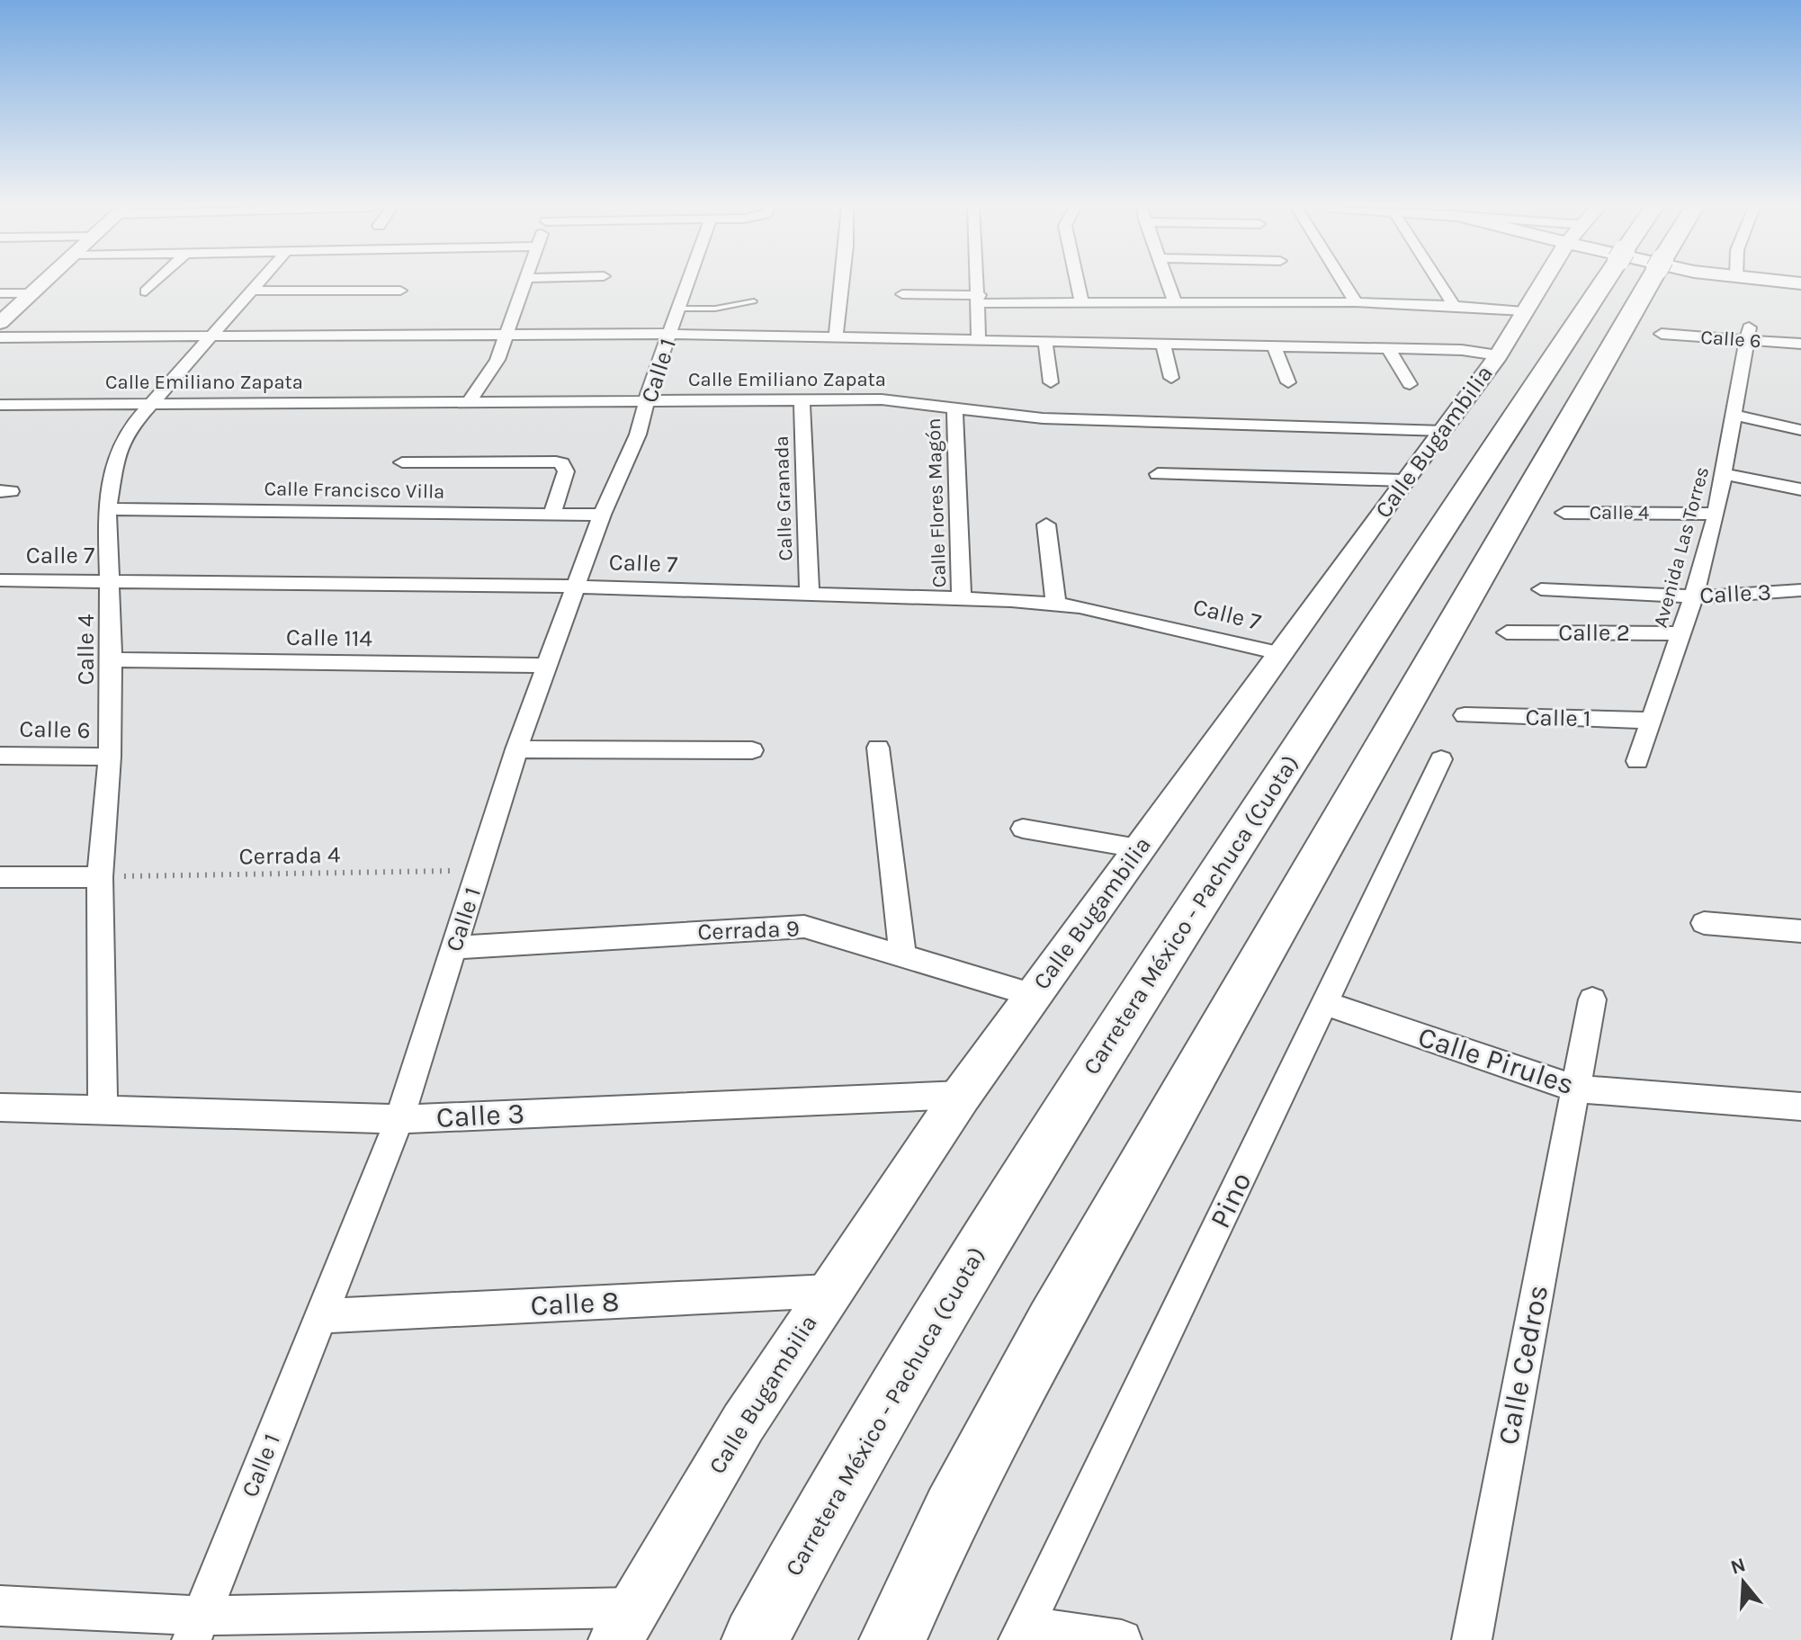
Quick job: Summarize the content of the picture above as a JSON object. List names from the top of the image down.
{
  "streets": {
    "highway": ["Carretera México - Pachuca (Cuota)"],
    "street": [
      "Calle 6",
      "Calle 1",
      "Calle Emiliano Zapata",
      "Calle Bugambilia",
      "Calle Francisco Villa",
      "Calle Granada",
      "Calle Flores Magón",
      "Calle 4",
      "Avenida Las Torres",
      "Calle 7",
      "Calle 3",
      "Calle 2",
      "Calle 114",
      "Cerrada 9",
      "Calle Pirules",
      "Pino",
      "Calle 8",
      "Calle Cedros"
    ],
    "path": ["Cerrada 4"]
  },
  "crossings": [
    ["Calle 6", "Calle 4"],
    ["Calle 6", "Avenida Las Torres"],
    ["Calle 1", "Calle Emiliano Zapata"],
    ["Calle 1", "Calle Francisco Villa"],
    ["Calle 1", "Avenida Las Torres"],
    ["Calle 1", "Calle 7"],
    ["Calle 1", "Calle 3"],
    ["Calle 1", "Calle 114"],
    ["Calle 1", "Cerrada 4"],
    ["Calle 1", "Cerrada 9"],
    ["Calle 1", "Calle 8"],
    ["Calle Emiliano Zapata", "Calle Bugambilia"],
    ["Calle Emiliano Zapata", "Calle Granada"],
    ["Calle Emiliano Zapata", "Calle Flores Magón"],
    ["Calle Emiliano Zapata", "Calle 4"],
    ["Calle Bugambilia", "Calle 7"],
    ["Calle Bugambilia", "Calle 3"],
    ["Calle Bugambilia", "Cerrada 9"],
    ["Calle Bugambilia", "Calle 8"],
    ["Calle Francisco Villa", "Calle 4"],
    ["Calle Granada", "Calle 7"],
    ["Calle Flores Magón", "Calle 7"],
    ["Calle 4", "Avenida Las Torres"],
    ["Calle 4", "Calle 7"],
    ["Calle 4", "Calle 3"],
    ["Calle 4", "Calle 114"],
    ["Calle 4", "Cerrada 4"],
    ["Avenida Las Torres", "Calle 3"],
    ["Avenida Las Torres", "Calle 2"],
    ["Calle Pirules", "Pino"],
    ["Calle Pirules", "Calle Cedros"]
  ],
  "north": "top"
}
